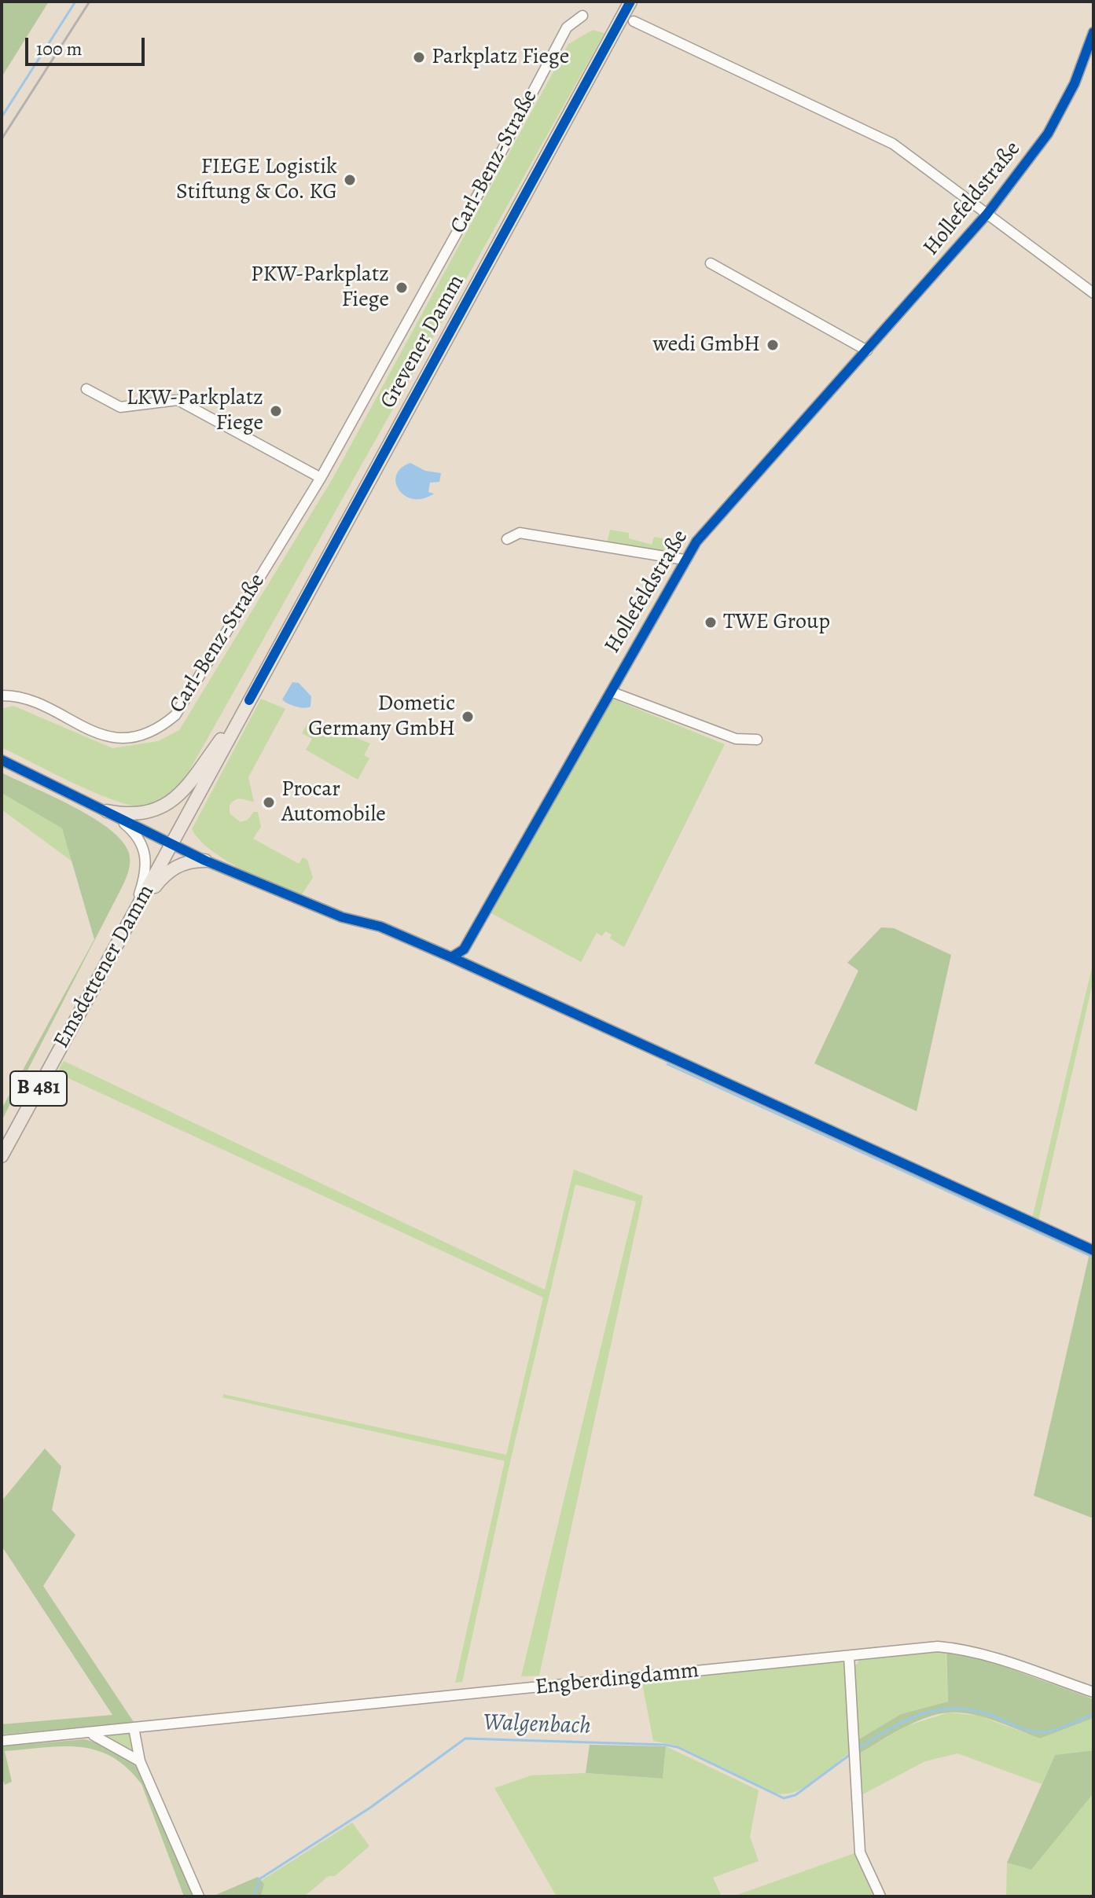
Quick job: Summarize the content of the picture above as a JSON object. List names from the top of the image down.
{
  "streets": {
    "main road": ["Grevener Damm", "Emsdettener Damm", "B 481"],
    "street": ["Carl-Benz-Straße", "Hollefeldstraße", "Engberdingdamm"]
  },
  "crossings": [
    ["Grevener Damm", "Emsdettener Damm"]
  ],
  "water": ["Walgenbach"],
  "places": [
    "Parkplatz Fiege",
    "FIEGE Logistik Stiftung & Co. KG",
    "PKW-Parkplatz Fiege",
    "wedi GmbH",
    "LKW-Parkplatz Fiege",
    "TWE Group",
    "Dometic Germany GmbH",
    "Procar Automobile"
  ],
  "scale_bar": "100 m"
}
